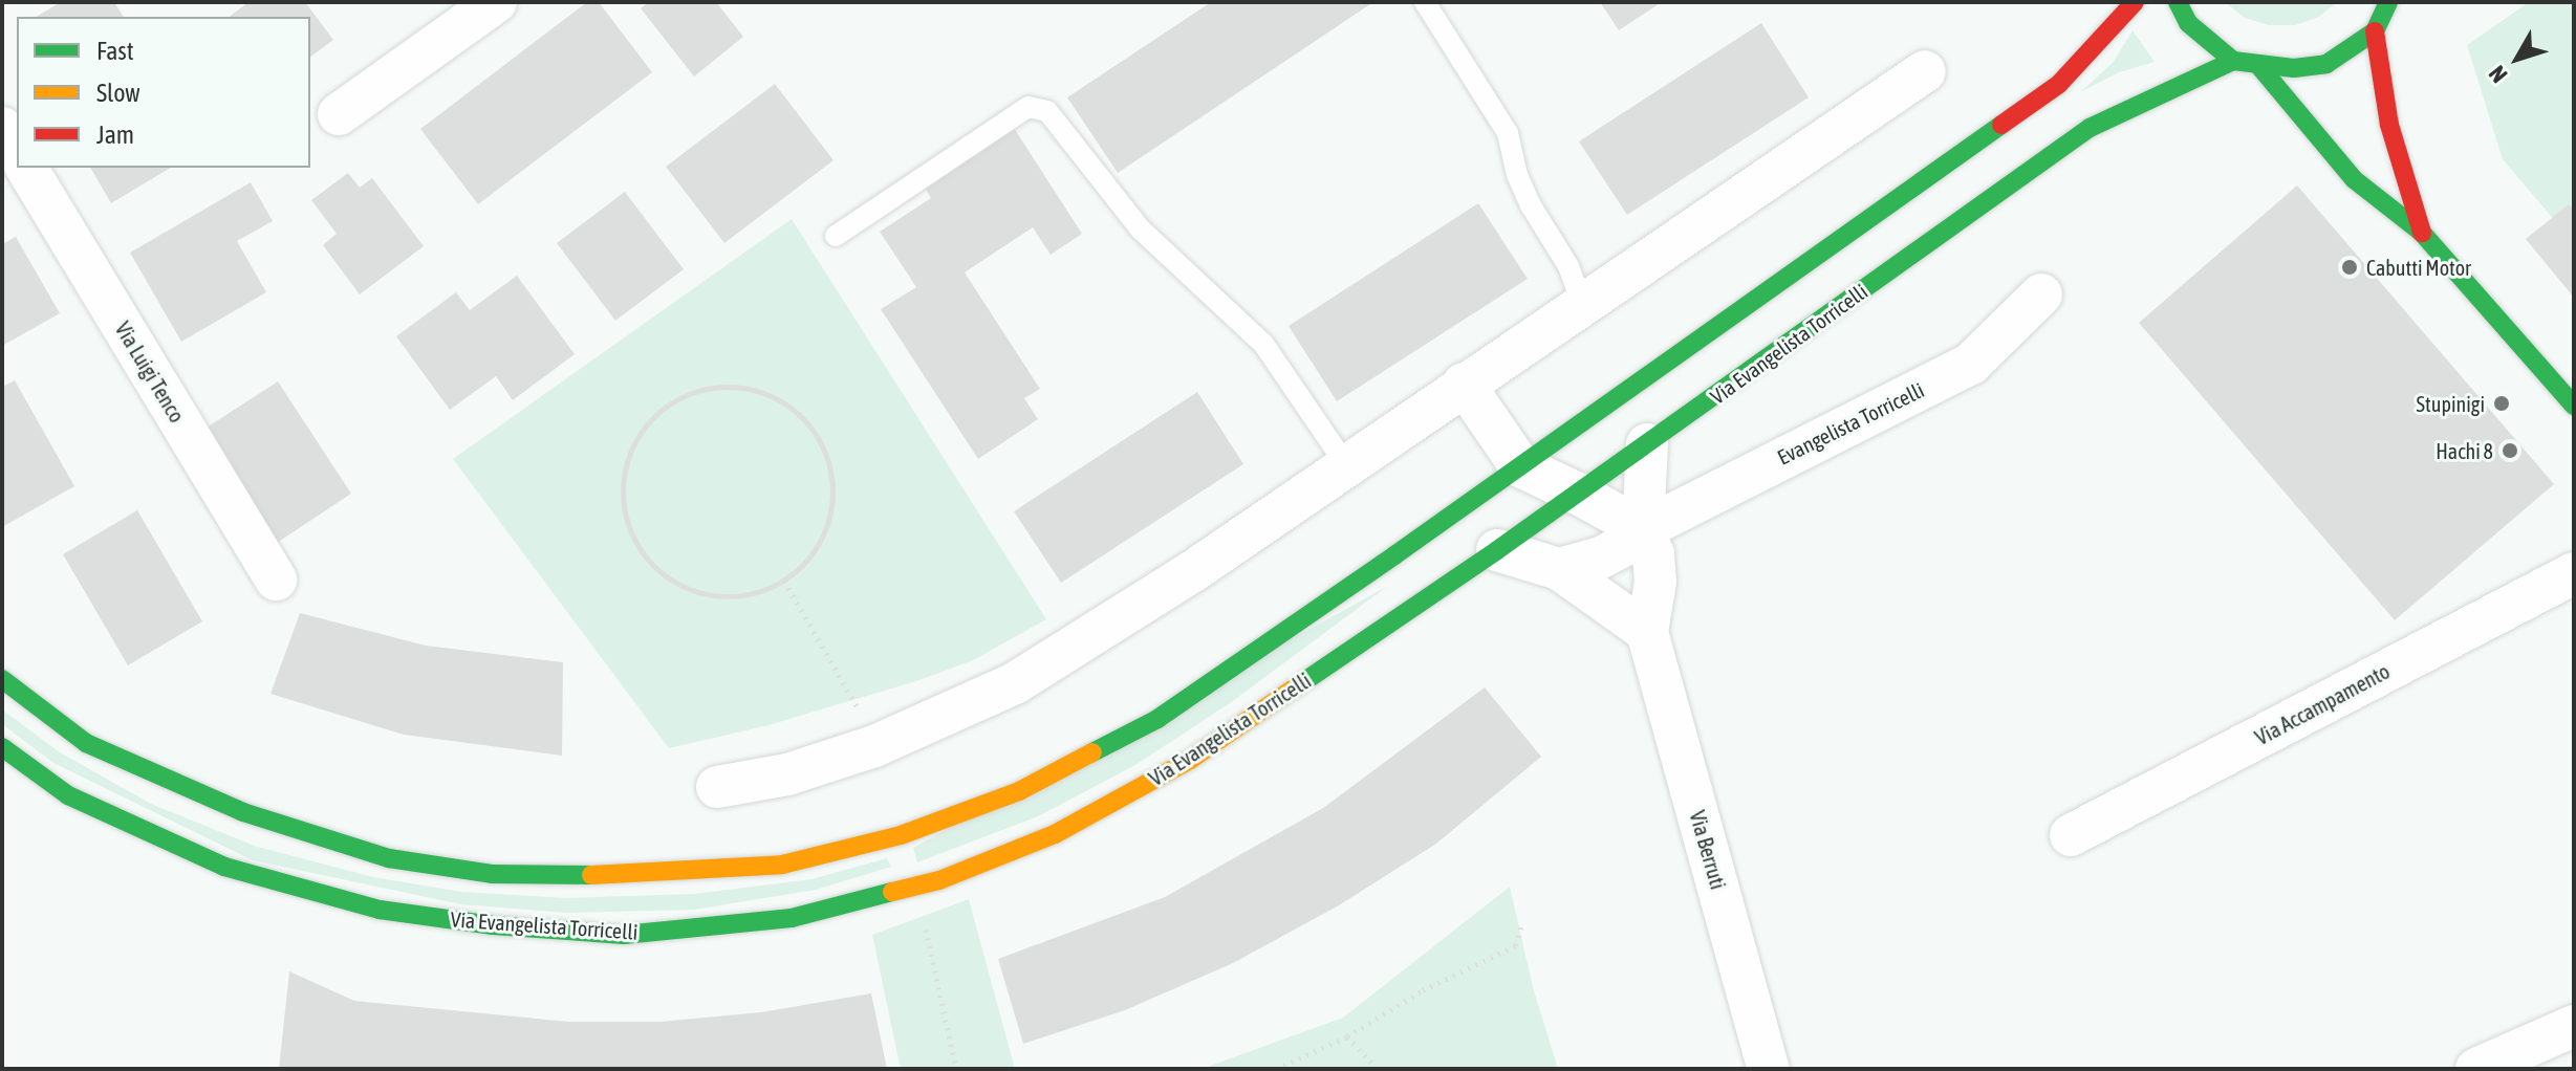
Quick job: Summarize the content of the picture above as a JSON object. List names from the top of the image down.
{
  "streets": {
    "street": [
      "Via Evangelista Torricelli",
      "Via Luigi Tenco",
      "Evangelista Torricelli",
      "Via Accampamento",
      "Via Berruti"
    ]
  },
  "crossings": [
    ["Via Evangelista Torricelli", "Via Berruti"],
    ["Evangelista Torricelli", "Via Berruti"]
  ],
  "places": ["Cabutti Motor", "Stupinigi", "Hachi 8"],
  "legend": ["Fast", "Slow", "Jam"],
  "north": "bottom left"
}
